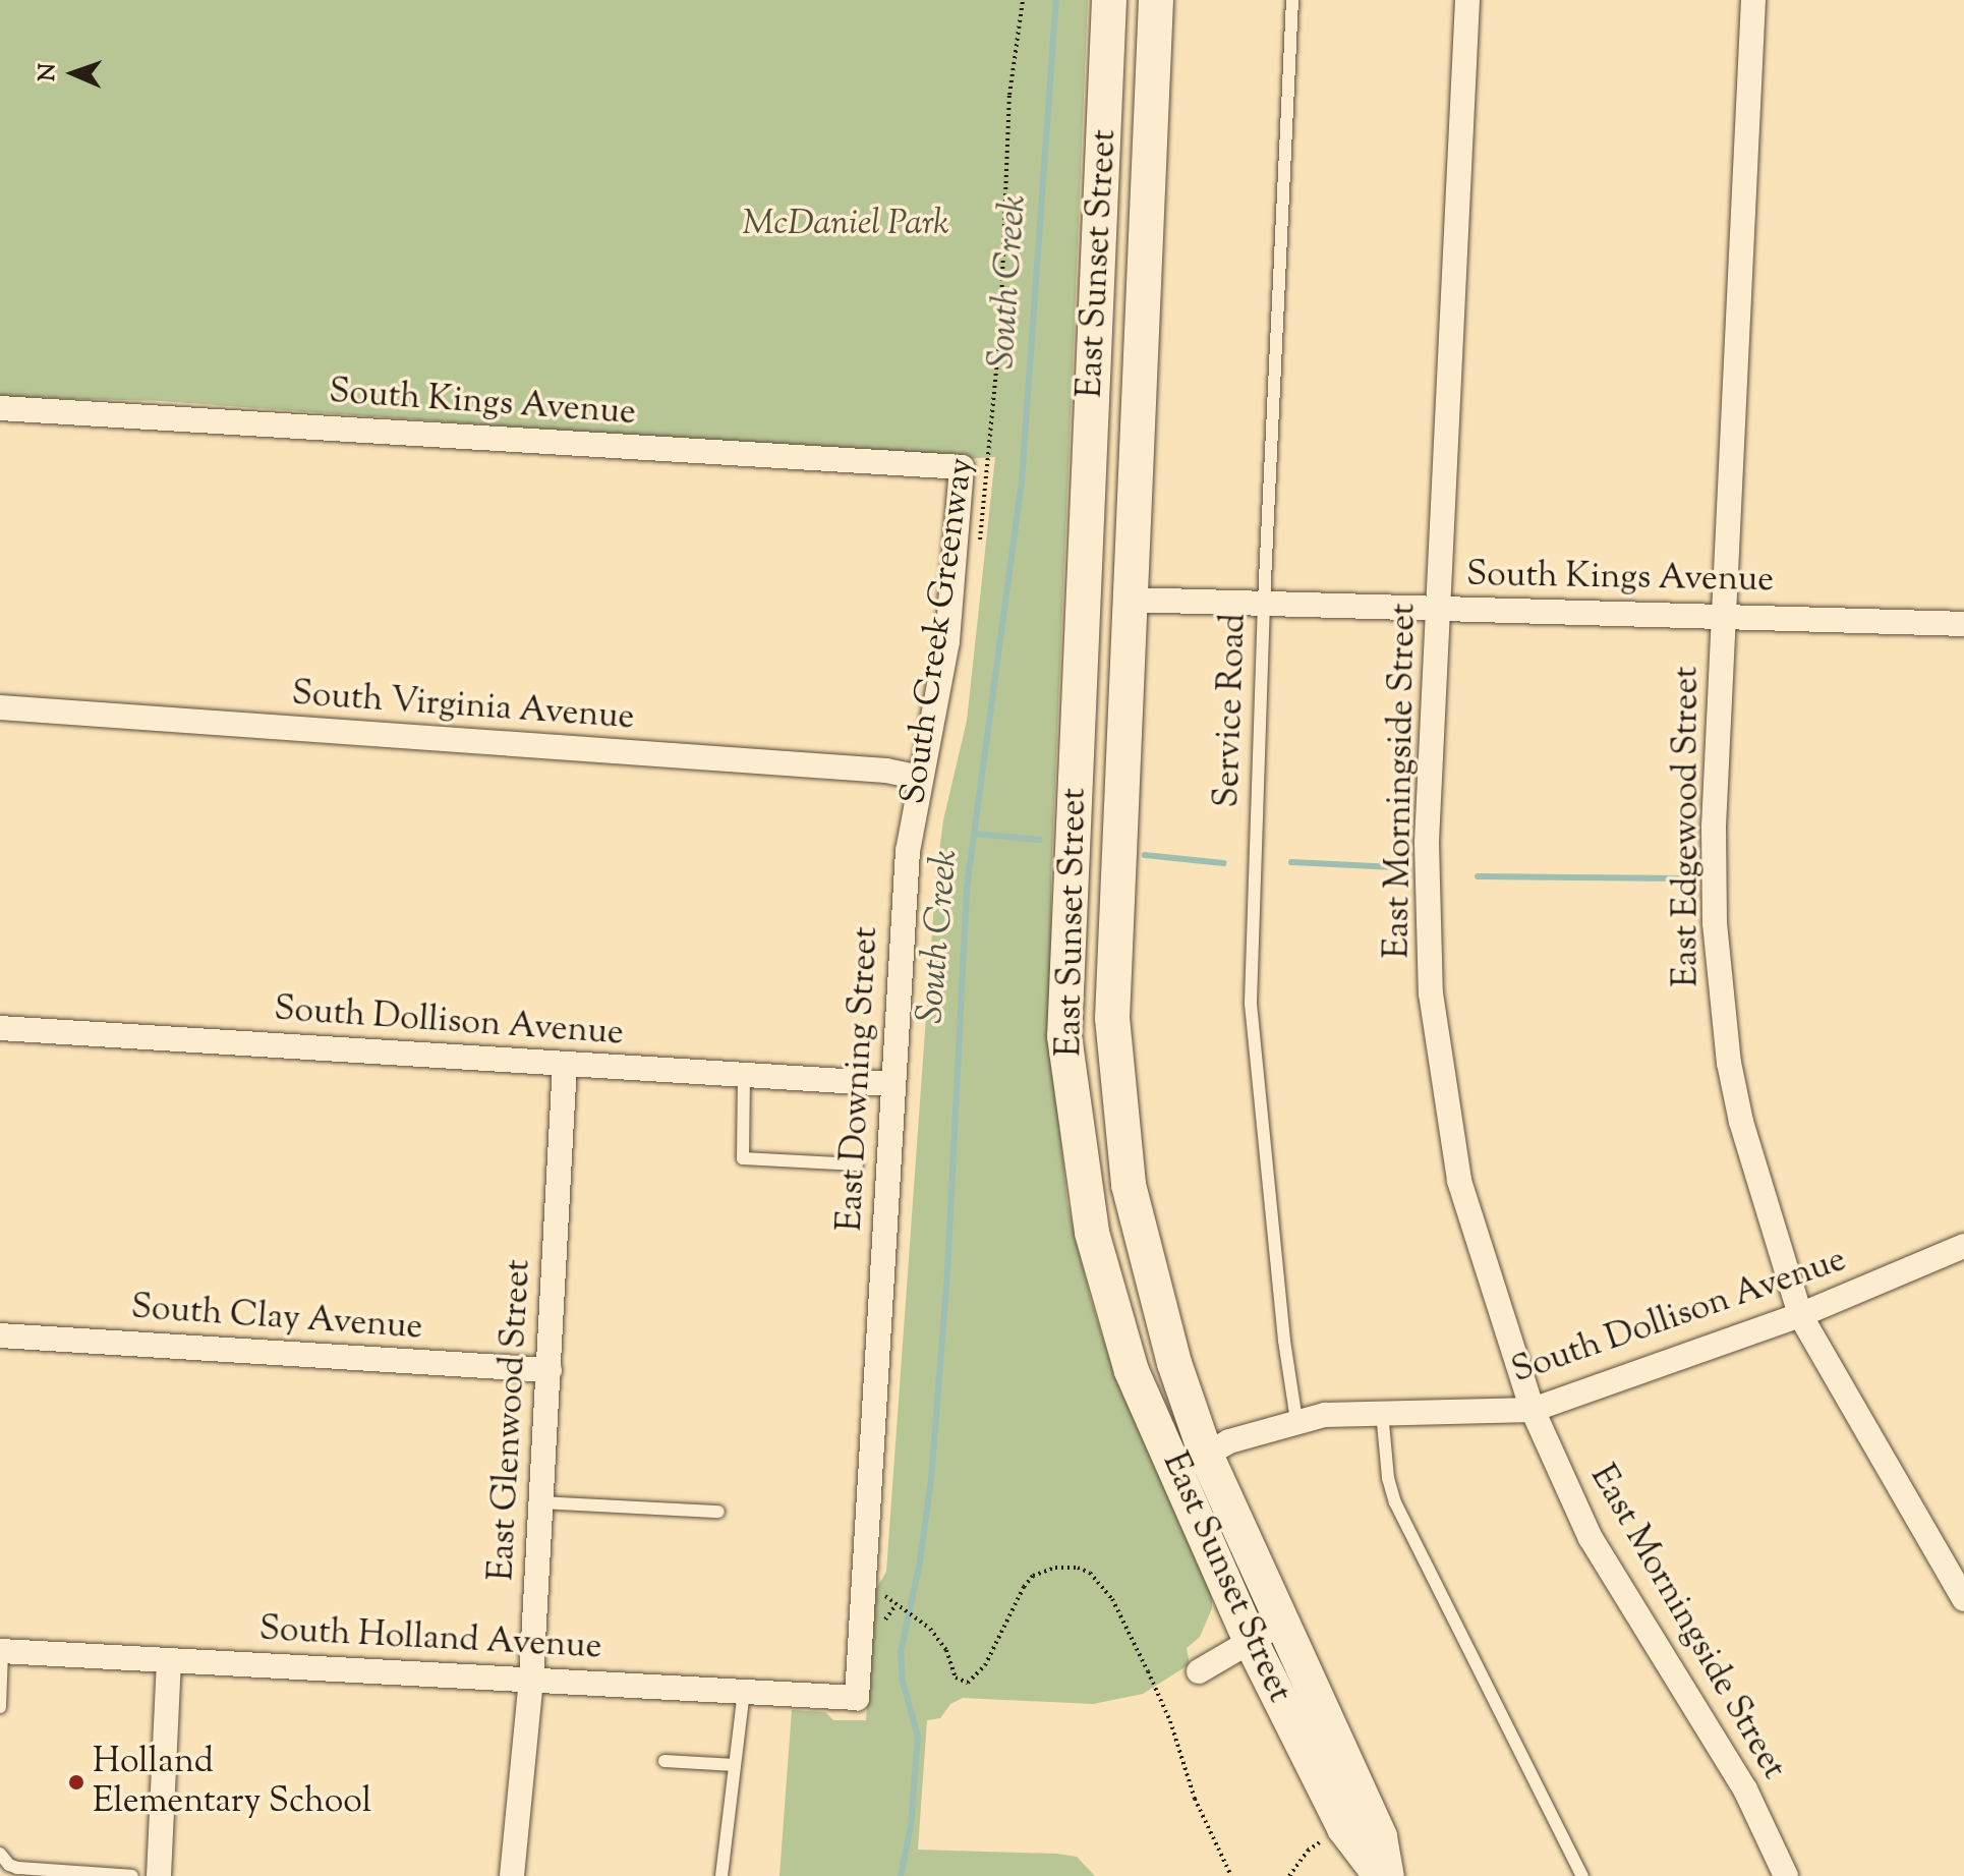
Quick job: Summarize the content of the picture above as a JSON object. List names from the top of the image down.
{
  "streets": {
    "main road": ["East Sunset Street"],
    "street": [
      "South Kings Avenue",
      "South Virginia Avenue",
      "East Morningside Street",
      "East Edgewood Street",
      "South Dollison Avenue",
      "East Downing Street",
      "South Clay Avenue",
      "East Glenwood Street",
      "South Holland Avenue"
    ],
    "lane": ["Service Road"],
    "path": ["South Creek Greenway"]
  },
  "crossings": [
    ["East Sunset Street", "South Kings Avenue"],
    ["East Sunset Street", "South Dollison Avenue"],
    ["South Kings Avenue", "Service Road"],
    ["South Kings Avenue", "East Morningside Street"],
    ["South Kings Avenue", "East Edgewood Street"],
    ["South Kings Avenue", "East Downing Street"],
    ["South Virginia Avenue", "East Downing Street"],
    ["Service Road", "South Dollison Avenue"],
    ["East Morningside Street", "South Dollison Avenue"],
    ["East Edgewood Street", "South Dollison Avenue"],
    ["South Dollison Avenue", "East Downing Street"],
    ["South Dollison Avenue", "East Glenwood Street"],
    ["East Downing Street", "South Holland Avenue"],
    ["South Clay Avenue", "East Glenwood Street"],
    ["East Glenwood Street", "South Holland Avenue"]
  ],
  "water": ["South Creek"],
  "parks": ["McDaniel Park"],
  "places": ["Holland Elementary School"],
  "north": "left"
}
